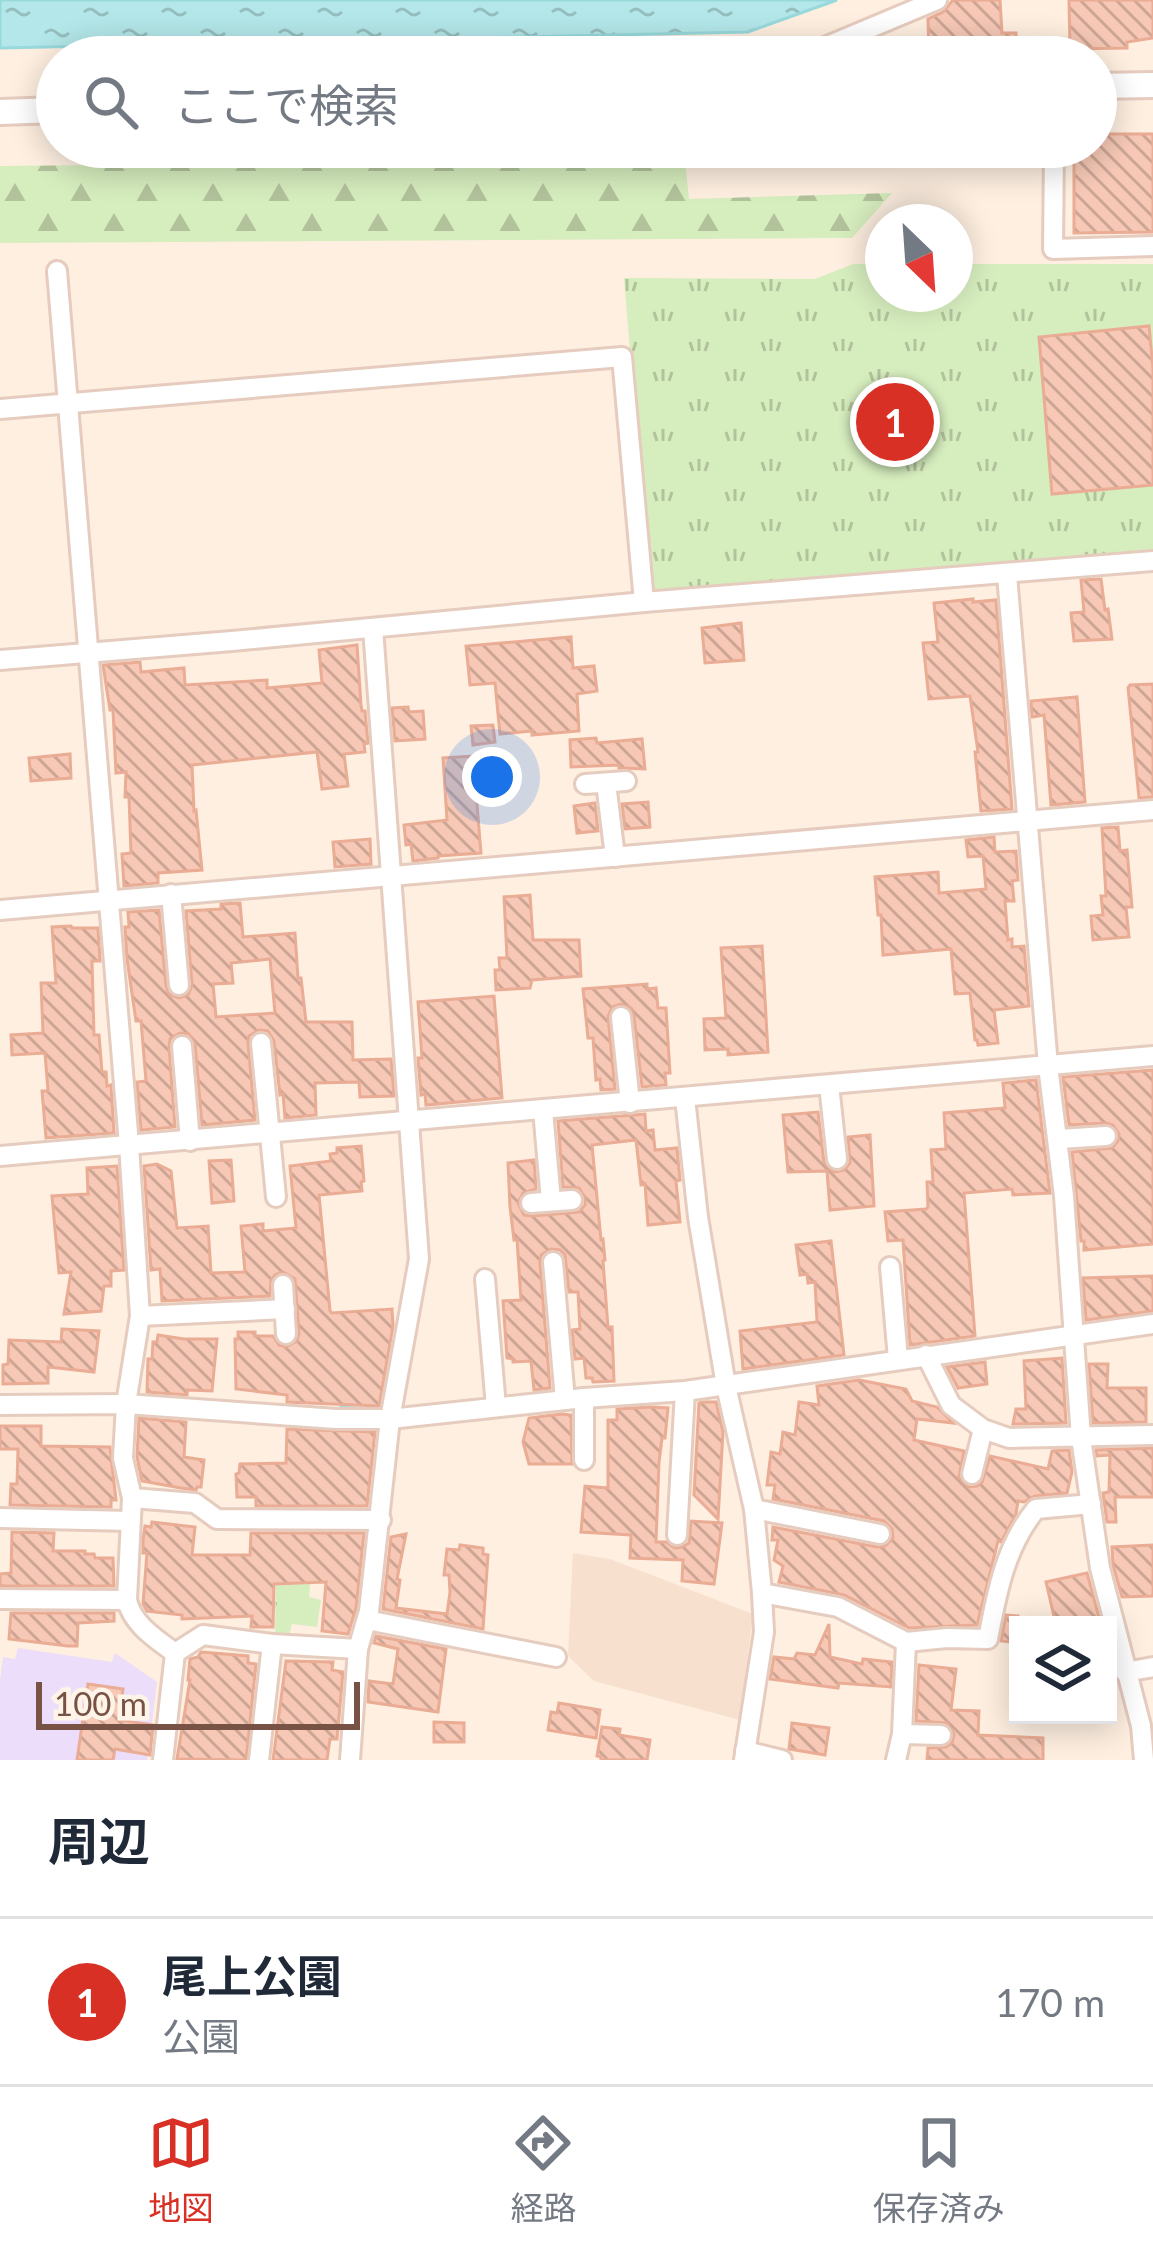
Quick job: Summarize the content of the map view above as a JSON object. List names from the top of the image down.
{
  "scale_bar": "100 m",
  "north": "bottom right",
  "page": {
    "search": "ここで検索",
    "pins": "1",
    "scale": "100 m",
    "heading": "周辺",
    "list": [
      {
        "mark": "1",
        "name": "尾上公園",
        "note": "公園",
        "value": "170 m"
      }
    ],
    "nav": ["地図", "経路", "保存済み"]
  }
}
